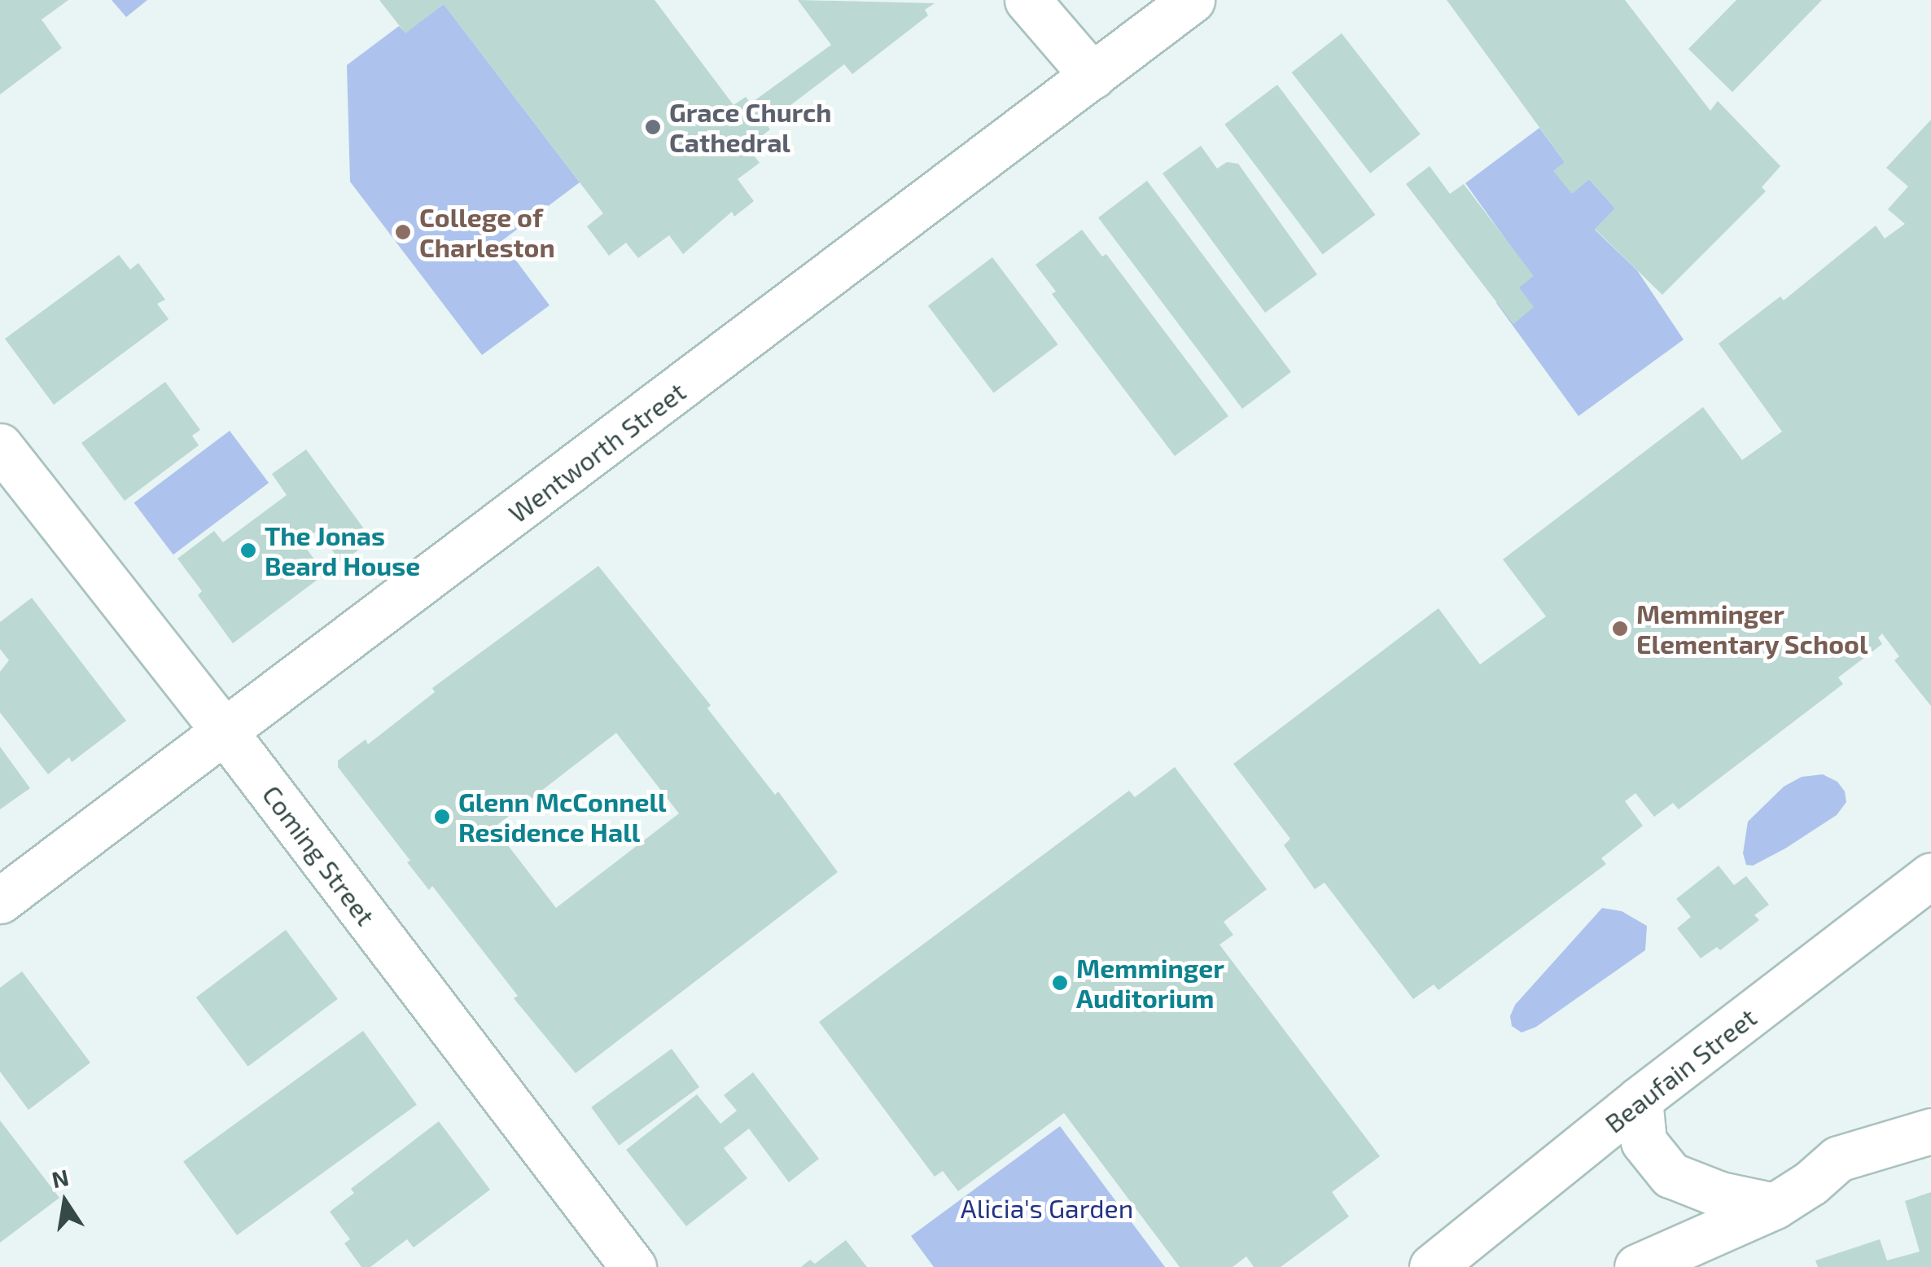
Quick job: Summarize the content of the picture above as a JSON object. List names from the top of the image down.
{
  "streets": {
    "street": ["Wentworth Street", "Coming Street", "Beaufain Street"]
  },
  "crossings": [
    ["Wentworth Street", "Coming Street"]
  ],
  "parks": ["Alicia's Garden"],
  "places": [
    "Grace Church Cathedral",
    "College of Charleston",
    "The Jonas Beard House",
    "Memminger Elementary School",
    "Glenn McConnell Residence Hall",
    "Memminger Auditorium"
  ],
  "north": "top"
}
